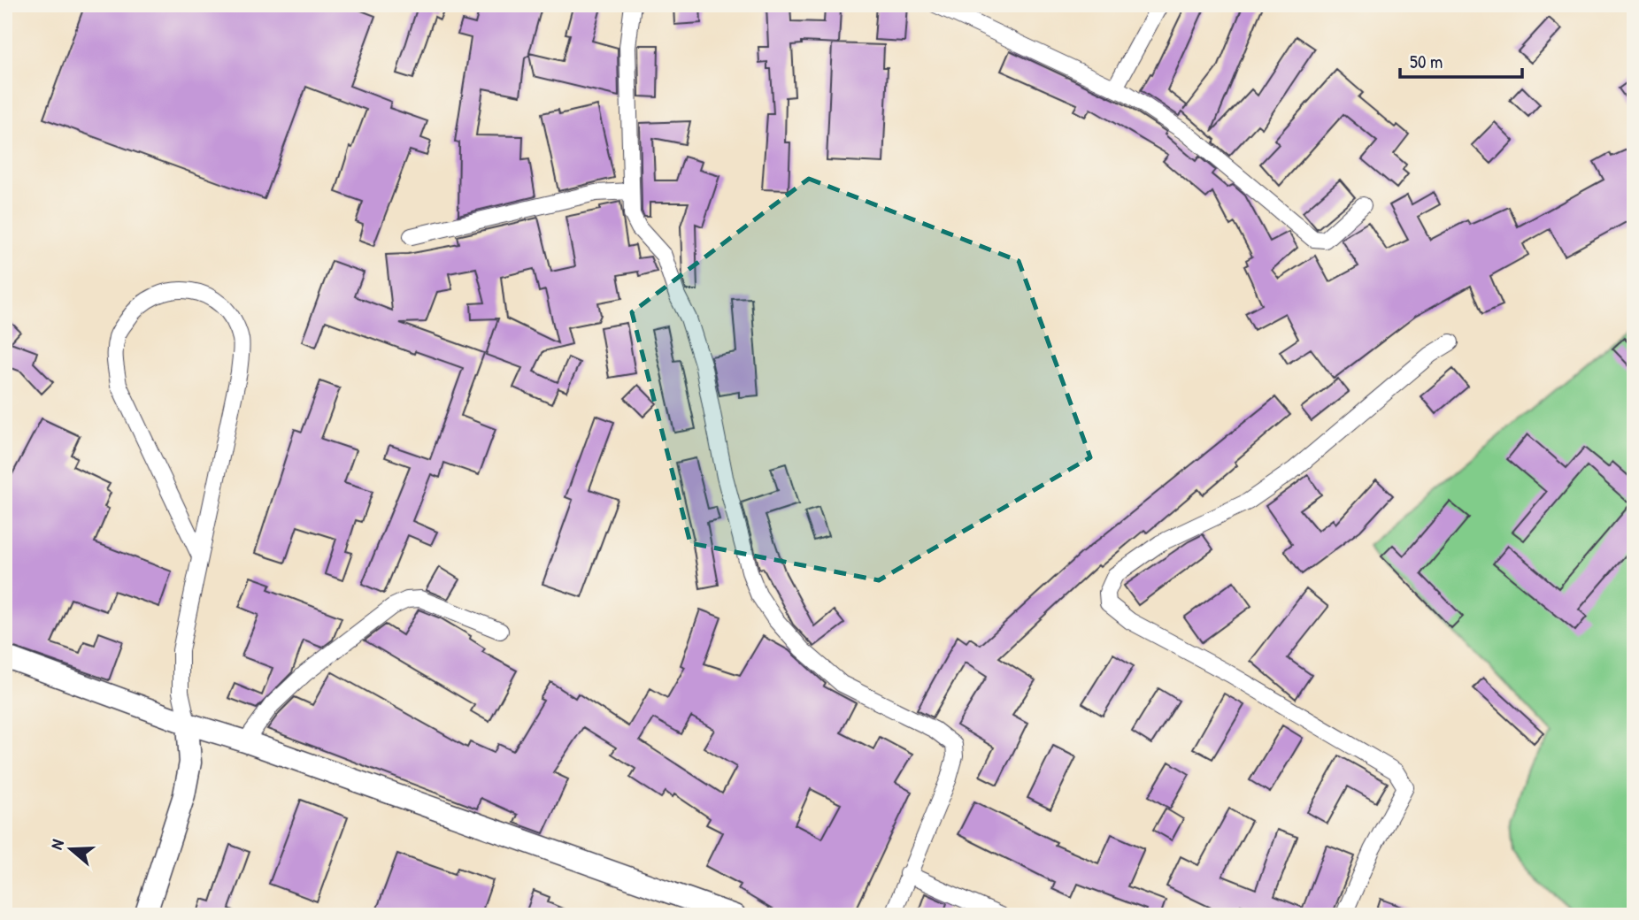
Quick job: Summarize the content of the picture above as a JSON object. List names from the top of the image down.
{
  "scale_bar": "50 m",
  "north": "left"
}
